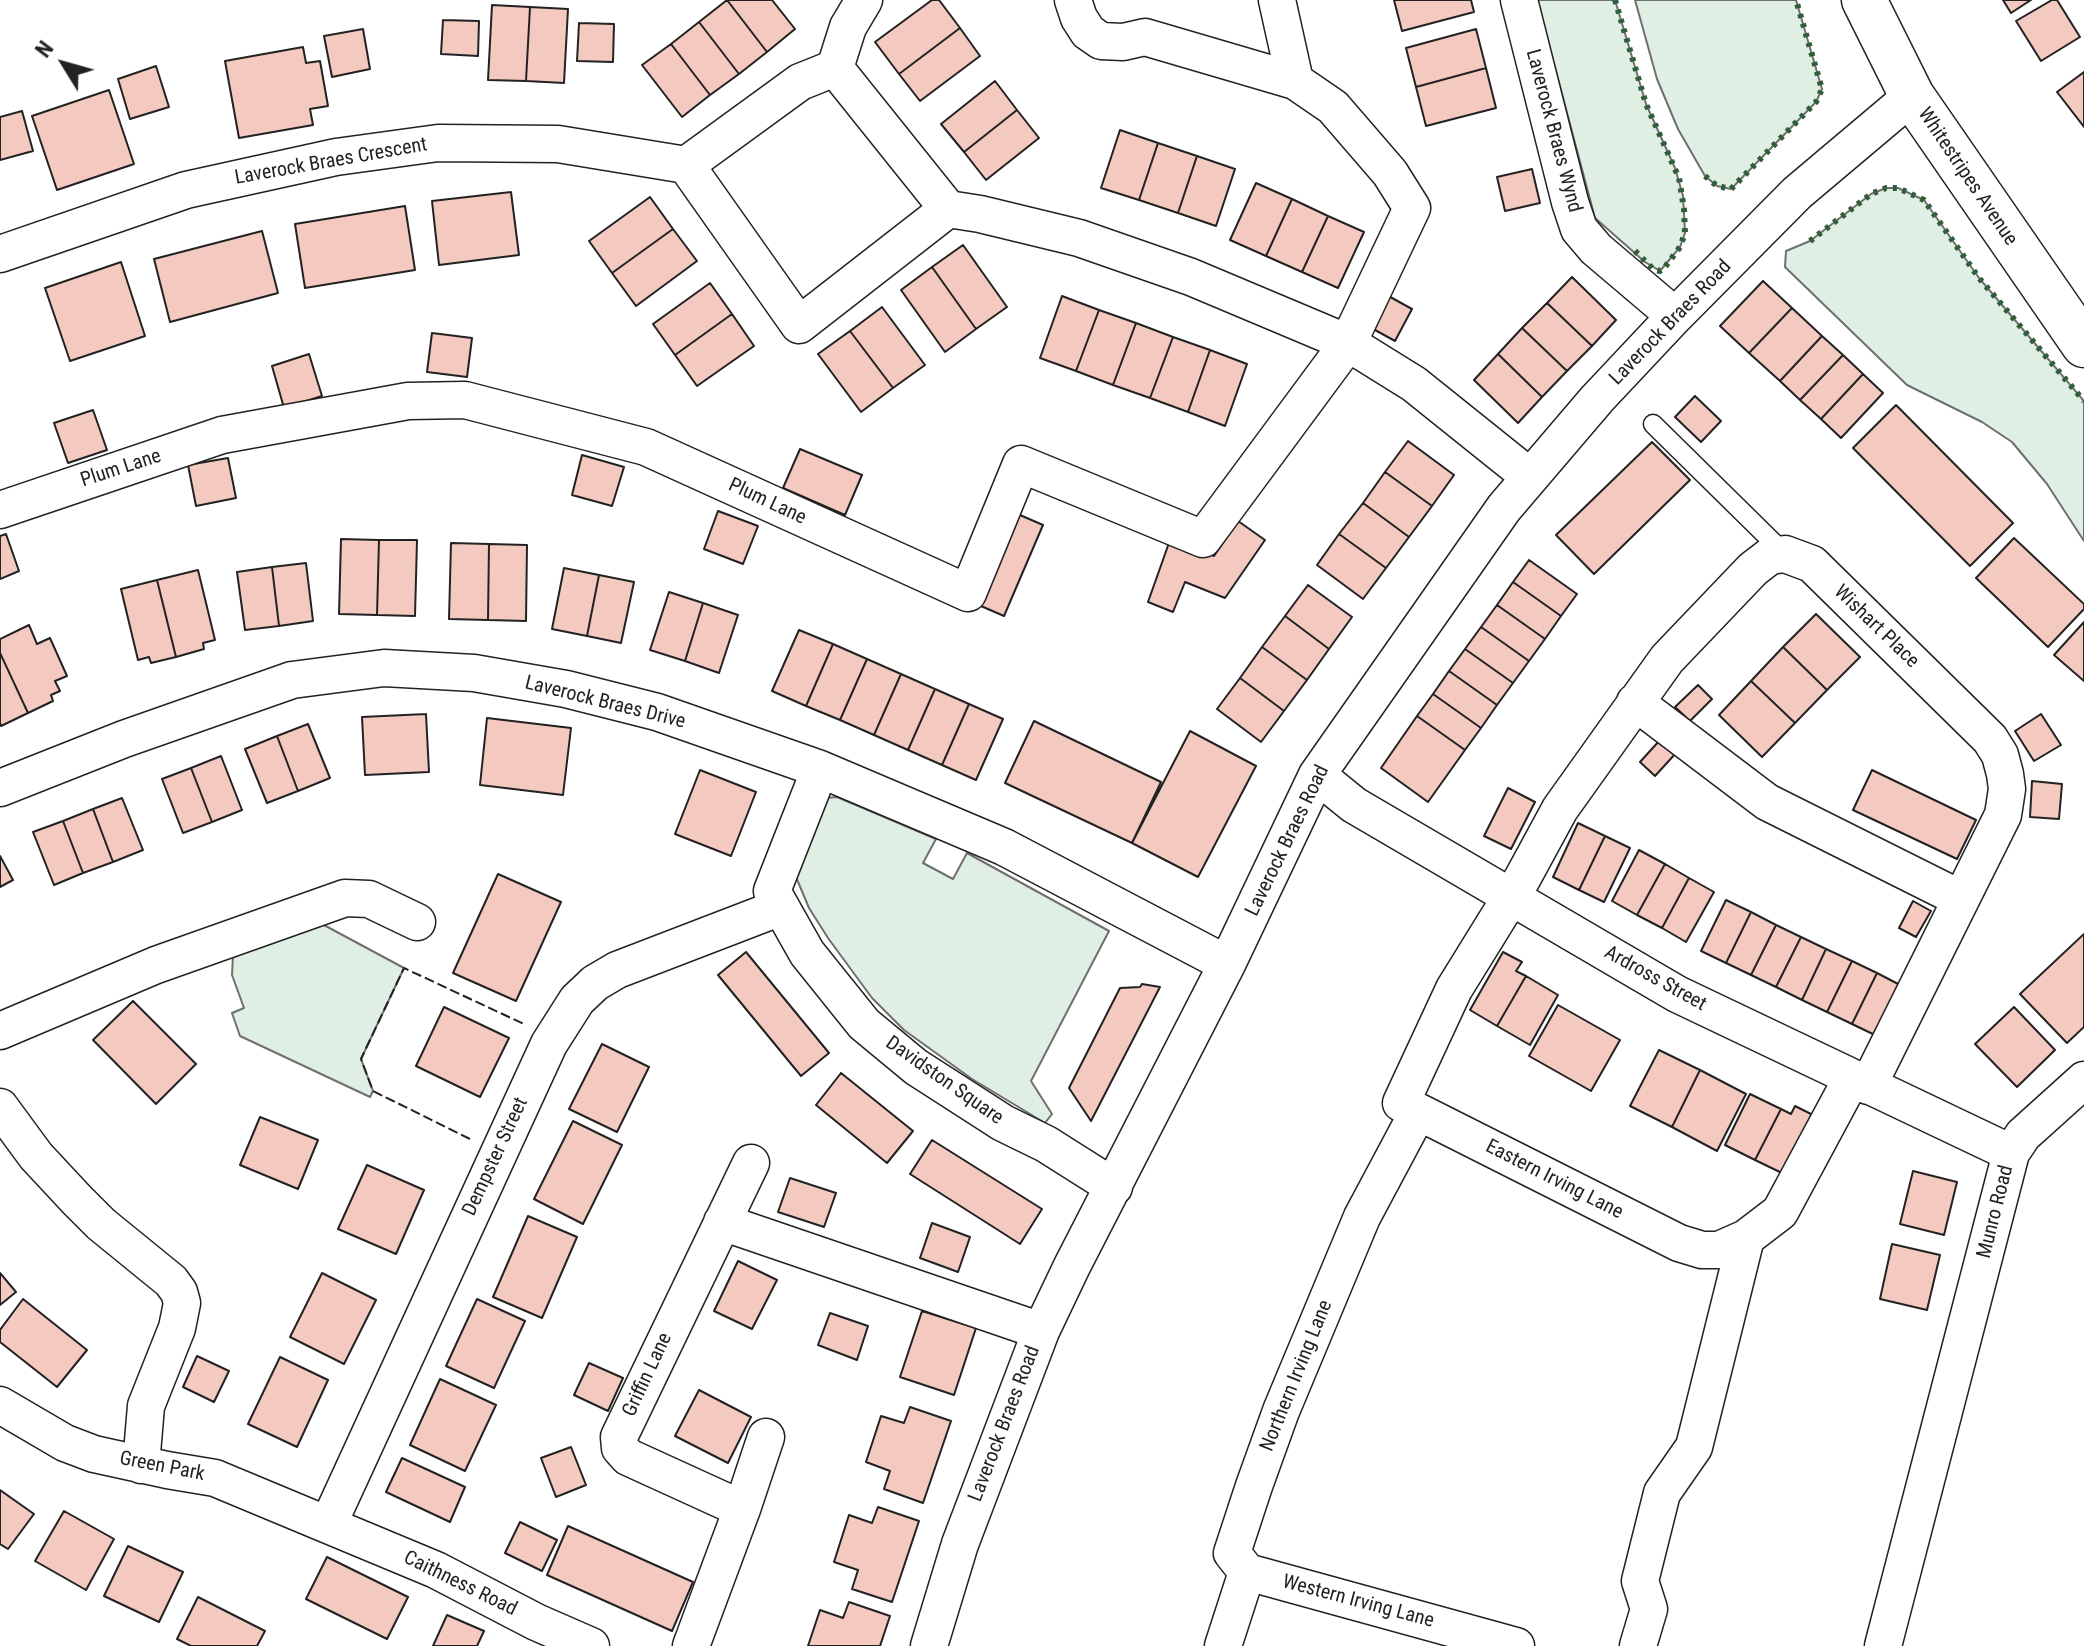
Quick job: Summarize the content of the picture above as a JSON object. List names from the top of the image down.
{
  "streets": {
    "street": [
      "Laverock Braes Wynd",
      "Laverock Braes Crescent",
      "Whitestripes Avenue",
      "Laverock Braes Road",
      "Plum Lane",
      "Wishart Place",
      "Laverock Braes Drive",
      "Ardross Street",
      "Davidston Square",
      "Dempster Street",
      "Eastern Irving Lane",
      "Munro Road",
      "Griffin Lane",
      "Northern Irving Lane",
      "Green Park",
      "Caithness Road",
      "Western Irving Lane"
    ]
  },
  "crossings": [
    ["Laverock Braes Wynd", "Laverock Braes Road"],
    ["Whitestripes Avenue", "Laverock Braes Road"],
    ["Laverock Braes Road", "Laverock Braes Drive"],
    ["Laverock Braes Road", "Ardross Street"],
    ["Laverock Braes Road", "Davidston Square"],
    ["Wishart Place", "Ardross Street"],
    ["Wishart Place", "Eastern Irving Lane"],
    ["Laverock Braes Drive", "Davidston Square"],
    ["Ardross Street", "Eastern Irving Lane"],
    ["Ardross Street", "Munro Road"],
    ["Davidston Square", "Dempster Street"],
    ["Dempster Street", "Green Park"],
    ["Dempster Street", "Caithness Road"],
    ["Eastern Irving Lane", "Northern Irving Lane"],
    ["Northern Irving Lane", "Western Irving Lane"],
    ["Green Park", "Caithness Road"]
  ],
  "north": "top left"
}
